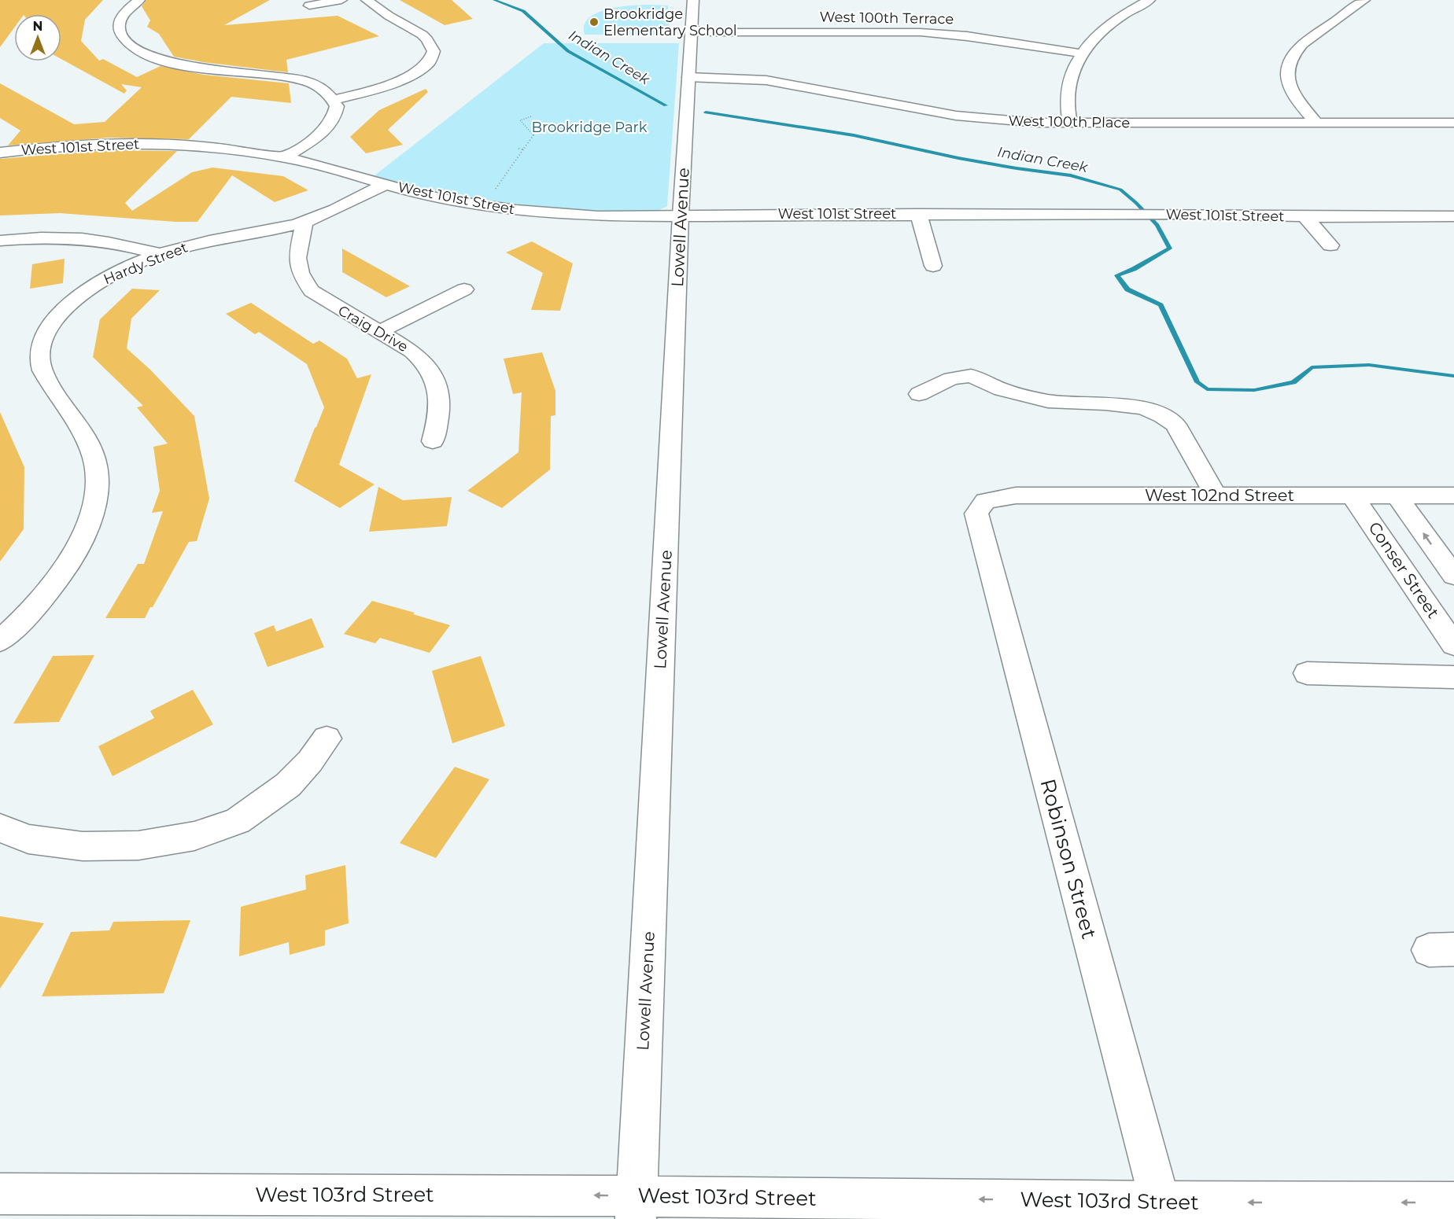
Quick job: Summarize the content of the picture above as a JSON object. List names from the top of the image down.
{
  "streets": {
    "street": [
      "West 100th Terrace",
      "West 100th Place",
      "West 101st Street",
      "Lowell Avenue",
      "Hardy Street",
      "Craig Drive",
      "West 102nd Street",
      "Conser Street",
      "Robinson Street",
      "West 103rd Street"
    ]
  },
  "crossings": [
    ["West 100th Terrace", "Lowell Avenue"],
    ["West 100th Place", "Lowell Avenue"],
    ["West 101st Street", "Lowell Avenue"],
    ["West 101st Street", "Hardy Street"],
    ["Lowell Avenue", "West 103rd Street"],
    ["Hardy Street", "Craig Drive"],
    ["West 102nd Street", "Conser Street"],
    ["West 102nd Street", "Robinson Street"],
    ["Robinson Street", "West 103rd Street"]
  ],
  "one_way": ["West 103rd Street"],
  "water": ["Indian Creek"],
  "parks": ["Brookridge Park"],
  "places": ["Brookridge Elementary School"],
  "north": "top"
}
